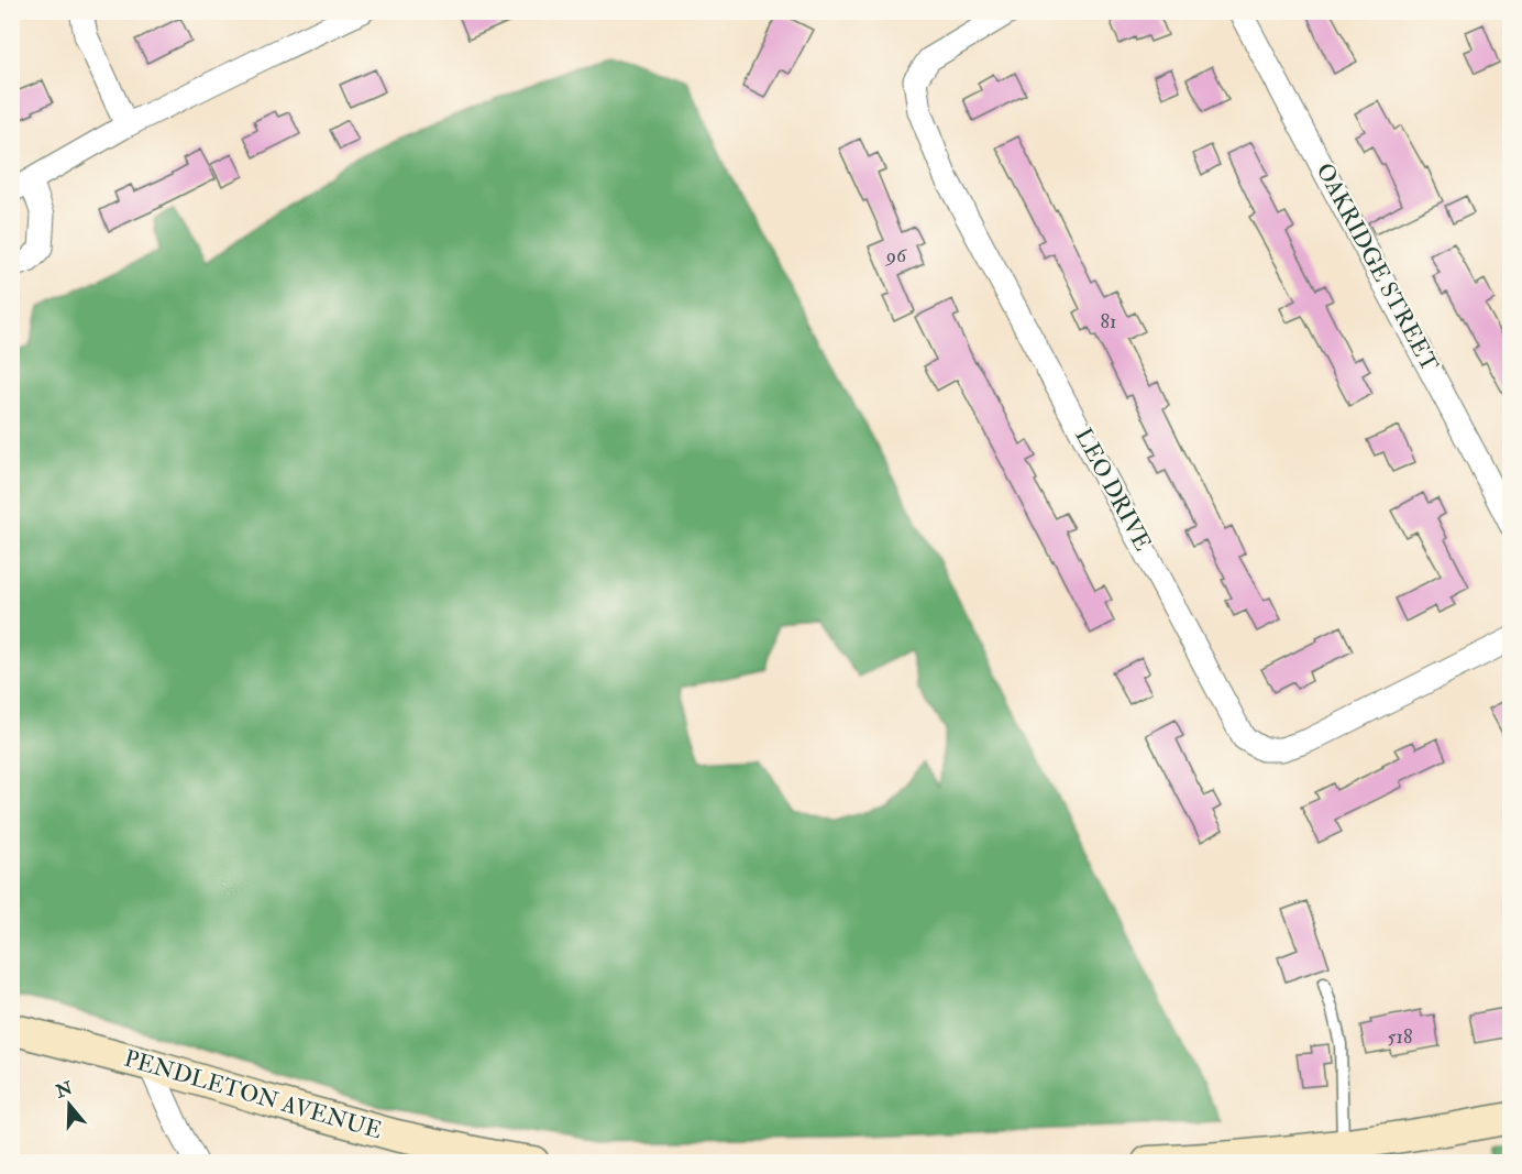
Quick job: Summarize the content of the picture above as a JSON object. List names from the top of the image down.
{
  "streets": {
    "street": ["OAKRIDGE STREET", "LEO DRIVE", "PENDLETON AVENUE"]
  },
  "house_numbers": ["96", "81", "518"],
  "north": "top"
}
